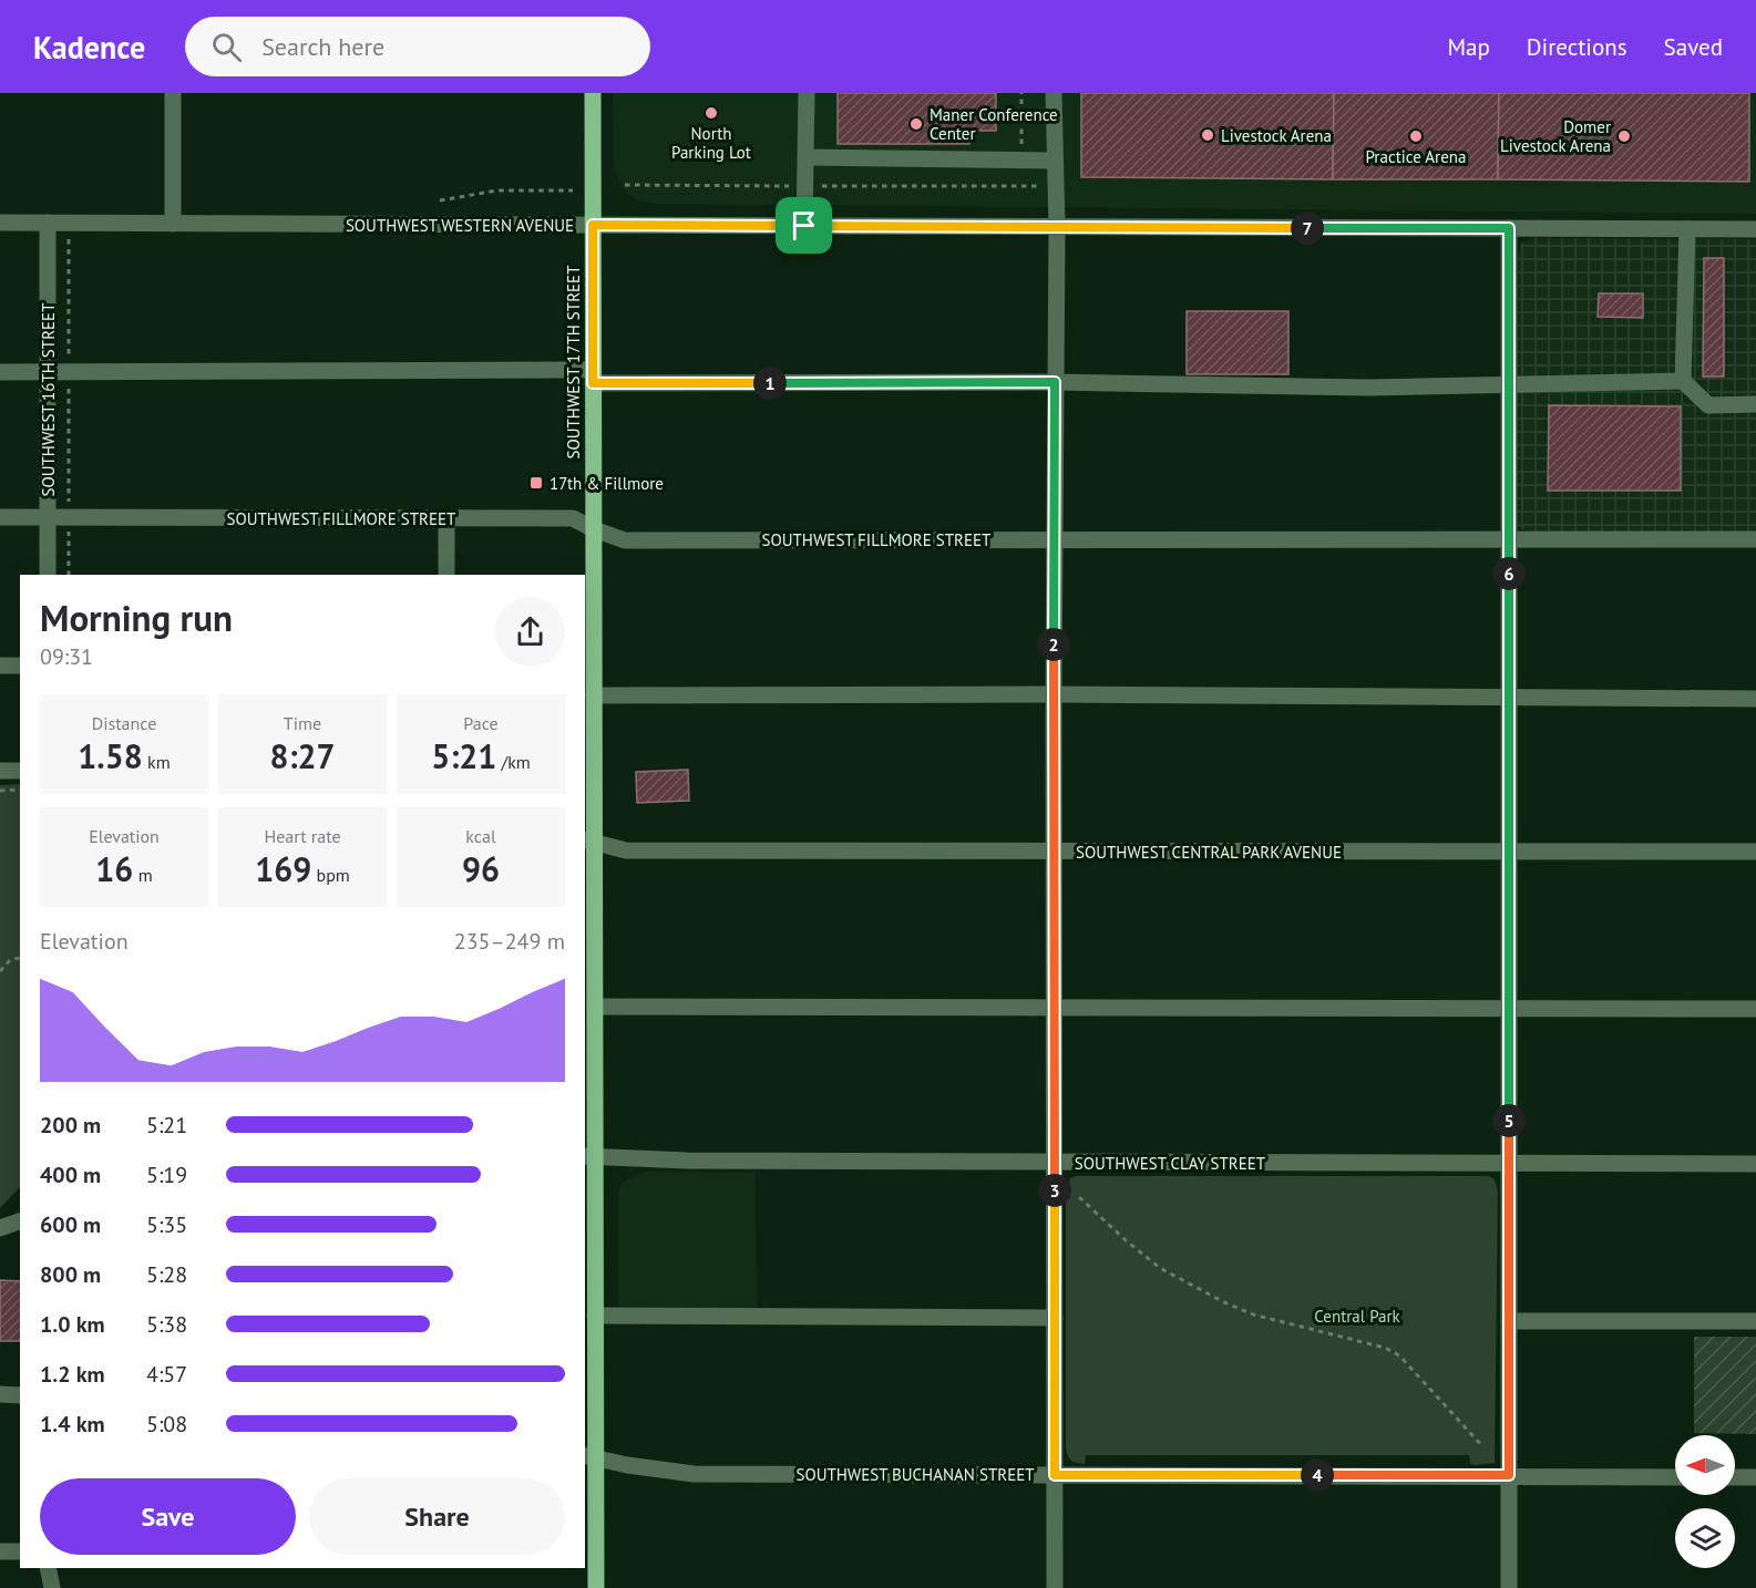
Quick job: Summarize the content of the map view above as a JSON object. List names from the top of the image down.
{
  "streets": {
    "main road": ["SOUTHWEST 17TH STREET"],
    "street": [
      "SOUTHWEST WESTERN AVENUE",
      "SOUTHWEST 16TH STREET",
      "SOUTHWEST FILLMORE STREET",
      "SOUTHWEST CENTRAL PARK AVENUE",
      "SOUTHWEST CLAY STREET",
      "SOUTHWEST BUCHANAN STREET"
    ]
  },
  "crossings": [
    ["SOUTHWEST WESTERN AVENUE", "SOUTHWEST 17TH STREET"],
    ["SOUTHWEST WESTERN AVENUE", "SOUTHWEST 16TH STREET"],
    ["SOUTHWEST 17TH STREET", "SOUTHWEST FILLMORE STREET"],
    ["SOUTHWEST 17TH STREET", "SOUTHWEST CENTRAL PARK AVENUE"],
    ["SOUTHWEST 17TH STREET", "SOUTHWEST CLAY STREET"],
    ["SOUTHWEST 17TH STREET", "SOUTHWEST BUCHANAN STREET"],
    ["SOUTHWEST 16TH STREET", "SOUTHWEST FILLMORE STREET"]
  ],
  "parks": ["Central Park"],
  "places": {
    "other": [
      "North Parking Lot",
      "Maner Conference Center",
      "Livestock Arena",
      "Practice Arena",
      "Domer Livestock Arena"
    ],
    "transit": ["17th & Fillmore"]
  },
  "north": "left",
  "page": {
    "header": "Kadence",
    "search": "Search here",
    "nav": ["Map", "Directions", "Saved"],
    "pins": [
      "7",
      "1",
      "6",
      "2",
      "5",
      "3",
      "4"
    ],
    "heading": ["Morning run", "09:31"],
    "stats": [
      ["Distance", "1.58 km"],
      ["Time", "8:27"],
      ["Pace", "5:21 /km"],
      ["Elevation", "16 m"],
      ["Heart rate", "169 bpm"],
      ["kcal", "96"]
    ],
    "chart": ["Elevation", "235–249 m"],
    "list": [
      {
        "name": "200 m",
        "note": "5:21"
      },
      {
        "name": "400 m",
        "note": "5:19"
      },
      {
        "name": "600 m",
        "note": "5:35"
      },
      {
        "name": "800 m",
        "note": "5:28"
      },
      {
        "name": "1.0 km",
        "note": "5:38"
      },
      {
        "name": "1.2 km",
        "note": "4:57"
      },
      {
        "name": "1.4 km",
        "note": "5:08"
      }
    ],
    "buttons": ["Save", "Share"]
  }
}
